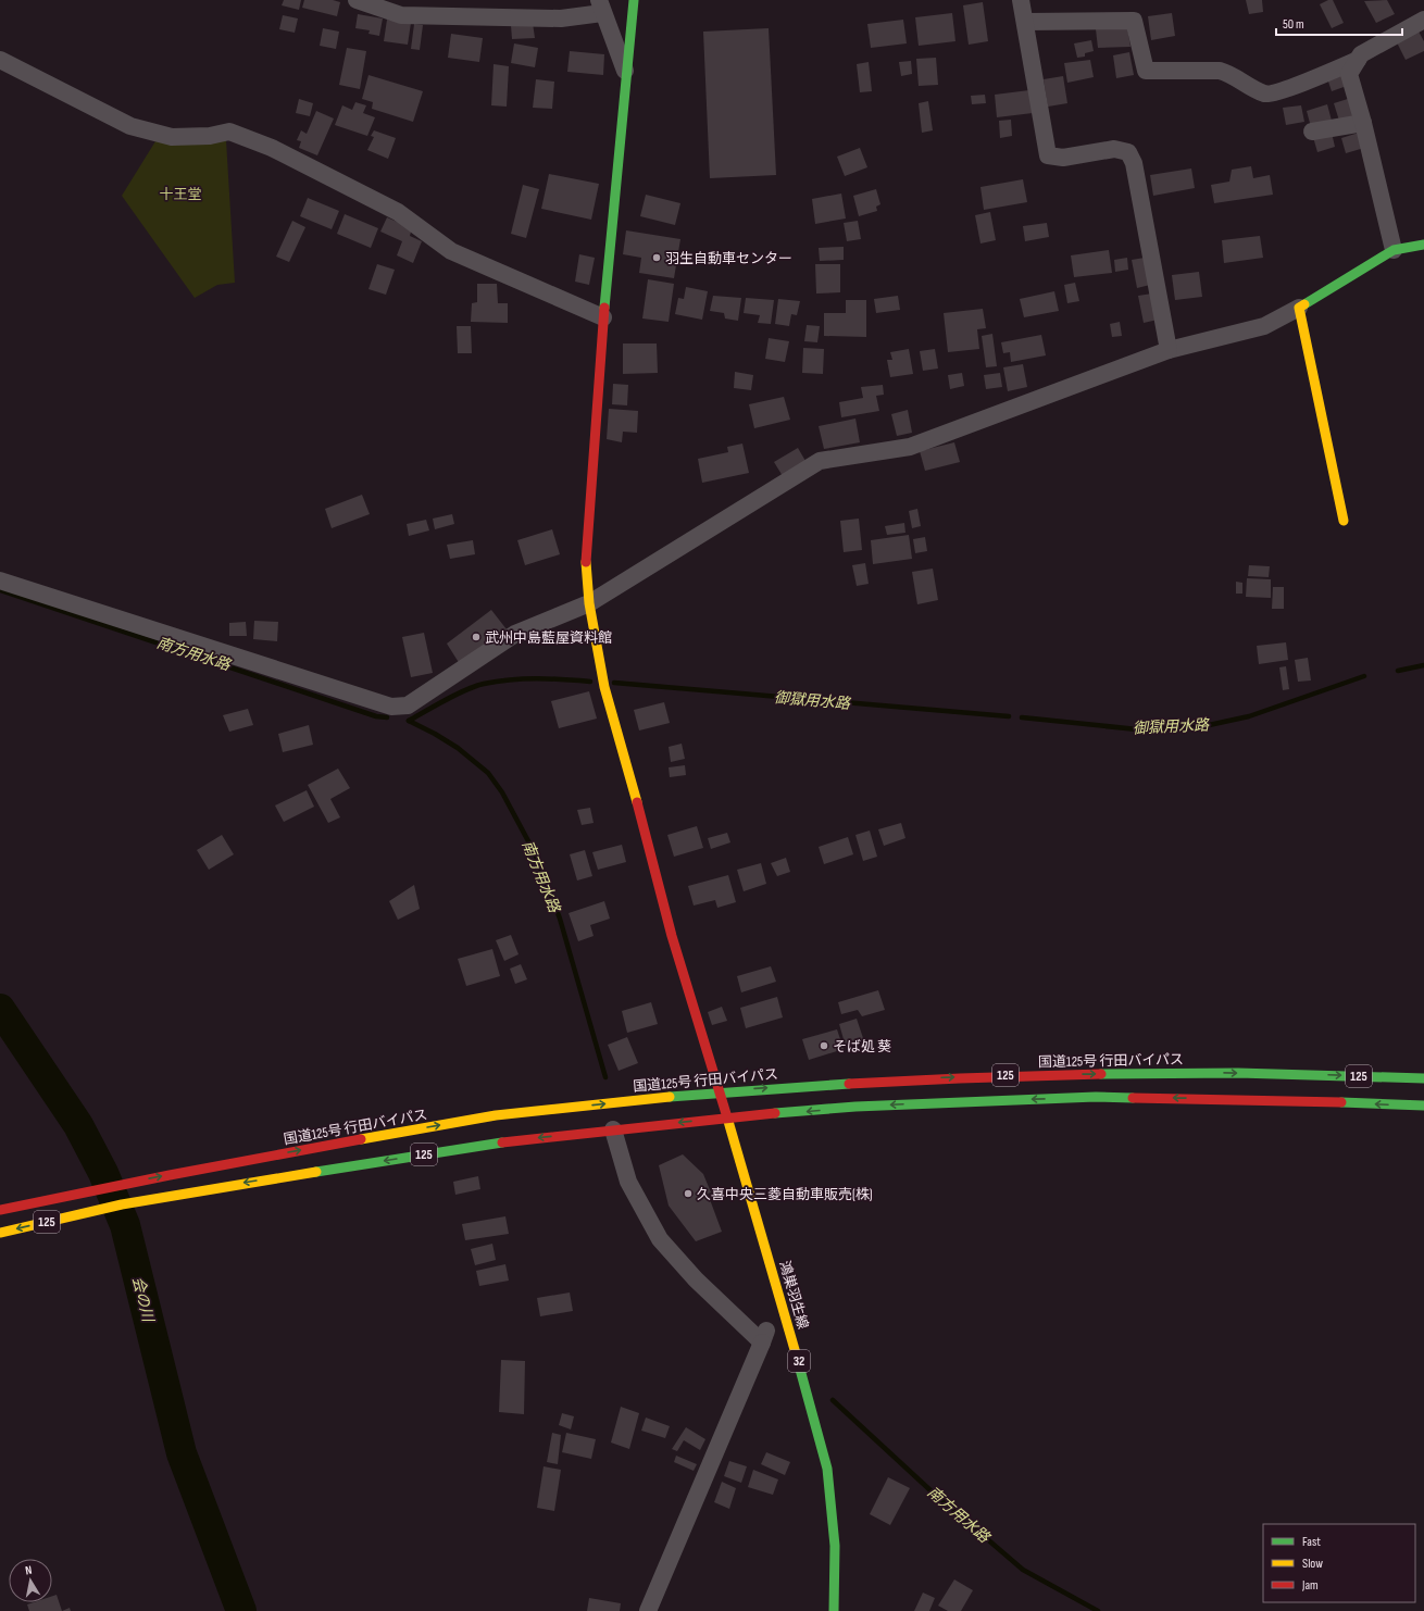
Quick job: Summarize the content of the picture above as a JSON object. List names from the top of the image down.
{
  "streets": {
    "main road": [
      "国道125号 行田バイパス",
      "125",
      "鴻巣羽生線",
      "32"
    ]
  },
  "crossings": [
    ["国道125号 行田バイパス", "鴻巣羽生線"],
    ["125", "鴻巣羽生線"]
  ],
  "water": ["南方用水路", "御獄用水路", "会の川"],
  "parks": ["十王堂"],
  "places": [
    "羽生自動車センター",
    "武州中島藍屋資料館",
    "そば処 葵",
    "久喜中央三菱自動車販売(株)"
  ],
  "legend": ["Fast", "Slow", "Jam"],
  "scale_bar": "50 m",
  "north": "top"
}
